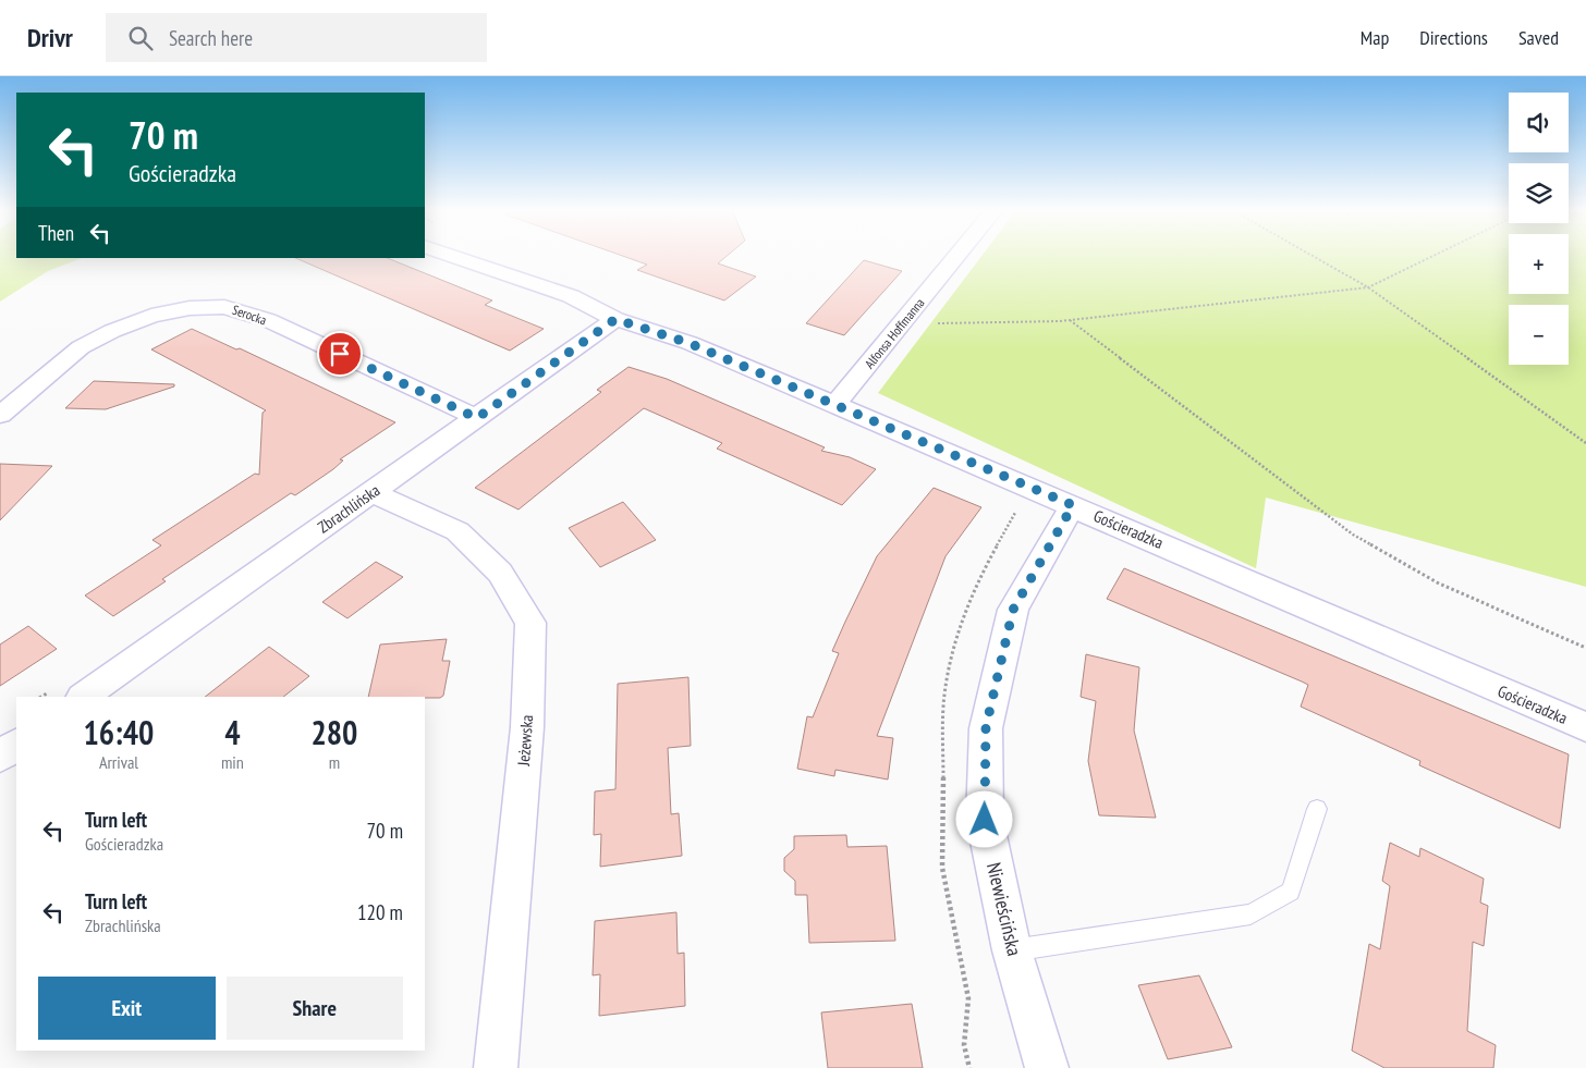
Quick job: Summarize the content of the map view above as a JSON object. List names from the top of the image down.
{
  "streets": {
    "street": [
      "Serocka",
      "Alfonsa Hoffmanna",
      "Zbrachlińska",
      "Gościeradzka",
      "Jeżewska",
      "Niewieścińska"
    ]
  },
  "crossings": [
    ["Serocka", "Zbrachlińska"],
    ["Alfonsa Hoffmanna", "Gościeradzka"],
    ["Zbrachlińska", "Gościeradzka"],
    ["Zbrachlińska", "Jeżewska"],
    ["Gościeradzka", "Niewieścińska"]
  ],
  "page": {
    "header": "Drivr",
    "search": "Search here",
    "nav": ["Map", "Directions", "Saved"],
    "map_buttons": ["+", "−"],
    "turn": ["70 m", "Gościeradzka"],
    "then": "Then",
    "eta": [
      "16:40",
      "Arrival",
      "4",
      "min",
      "280",
      "m"
    ],
    "list": [
      {
        "name": "Turn left",
        "note": "Gościeradzka",
        "value": "70 m"
      },
      {
        "name": "Turn left",
        "note": "Zbrachlińska",
        "value": "120 m"
      }
    ],
    "buttons": ["Exit", "Share"]
  }
}
